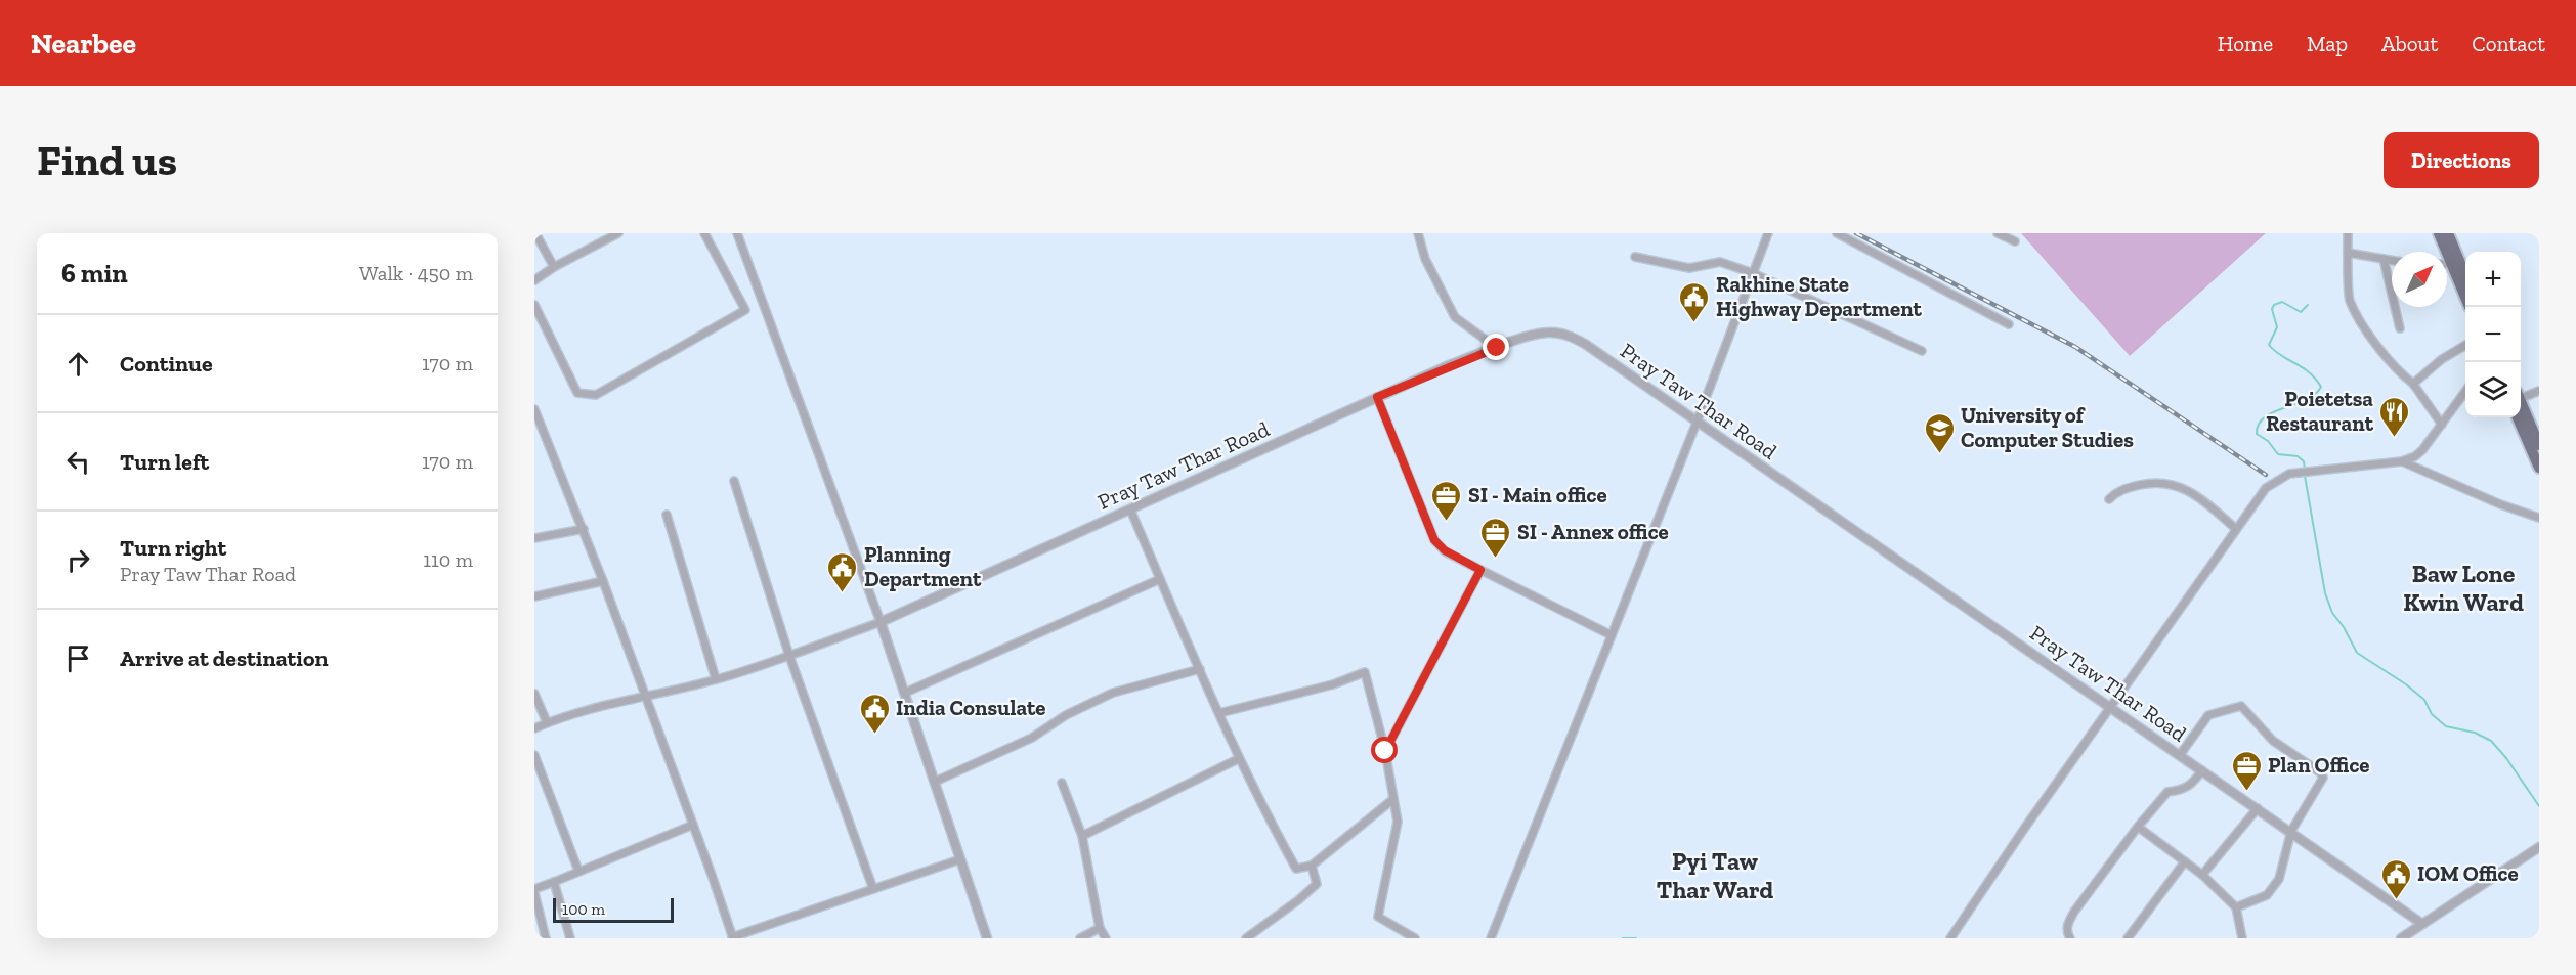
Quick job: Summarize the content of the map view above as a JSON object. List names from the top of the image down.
{
  "streets": {
    "street": ["Pray Taw Thar Road"]
  },
  "districts": ["Baw Lone Kwin Ward", "Pyi Taw Thar Ward"],
  "places": {
    "public building": [
      "Rakhine State Highway Department",
      "Planning Department",
      "India Consulate",
      "IOM Office"
    ],
    "restaurant": ["Poietetsa Restaurant"],
    "school or university": ["University of Computer Studies"],
    "office": ["SI - Main office", "SI - Annex office", "Plan Office"]
  },
  "scale_bar": "100 m",
  "north": "top right",
  "page": {
    "header": "Nearbee",
    "nav": [
      "Home",
      "Map",
      "About",
      "Contact"
    ],
    "buttons": "Directions",
    "title": "Find us",
    "heading": ["6 min", "Walk · 450 m"],
    "map_buttons": ["+", "−"],
    "list": [
      ["Continue", "170 m"],
      ["Turn left", "170 m"],
      ["Turn right", "Pray Taw Thar Road", "110 m"],
      "Arrive at destination"
    ],
    "scale": "100 m"
  }
}
